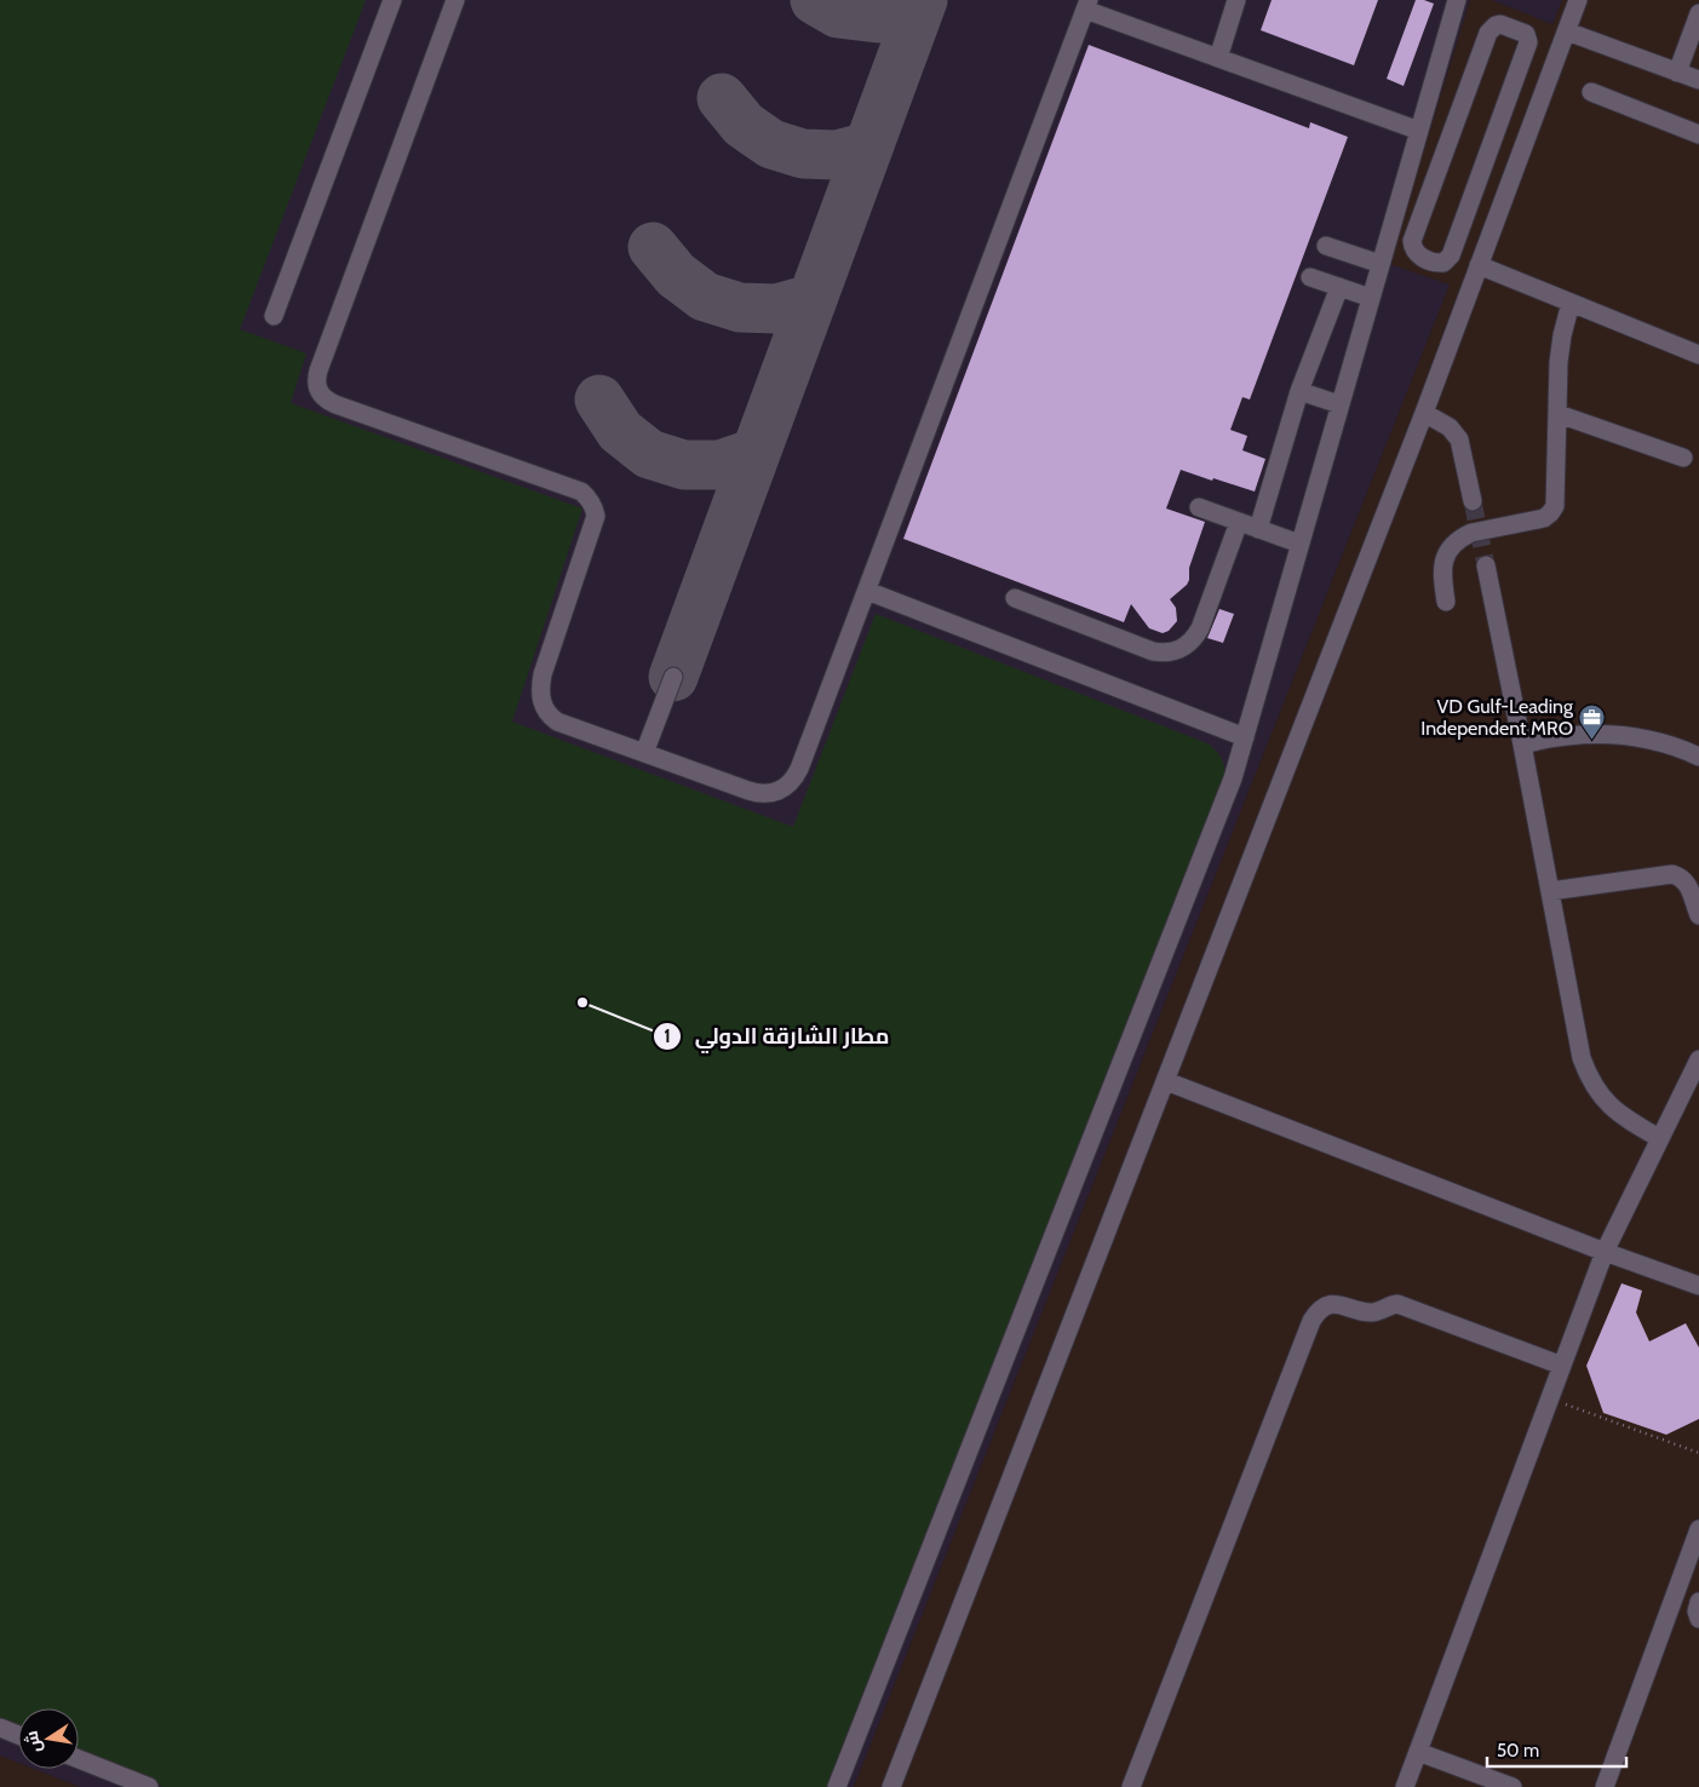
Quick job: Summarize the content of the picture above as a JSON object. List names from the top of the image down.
{
  "places": {
    "office": ["VD Gulf-Leading Independent MRO"],
    "other": ["مطار الشارقة الدولي"]
  },
  "scale_bar": "50 m",
  "north": "left"
}
